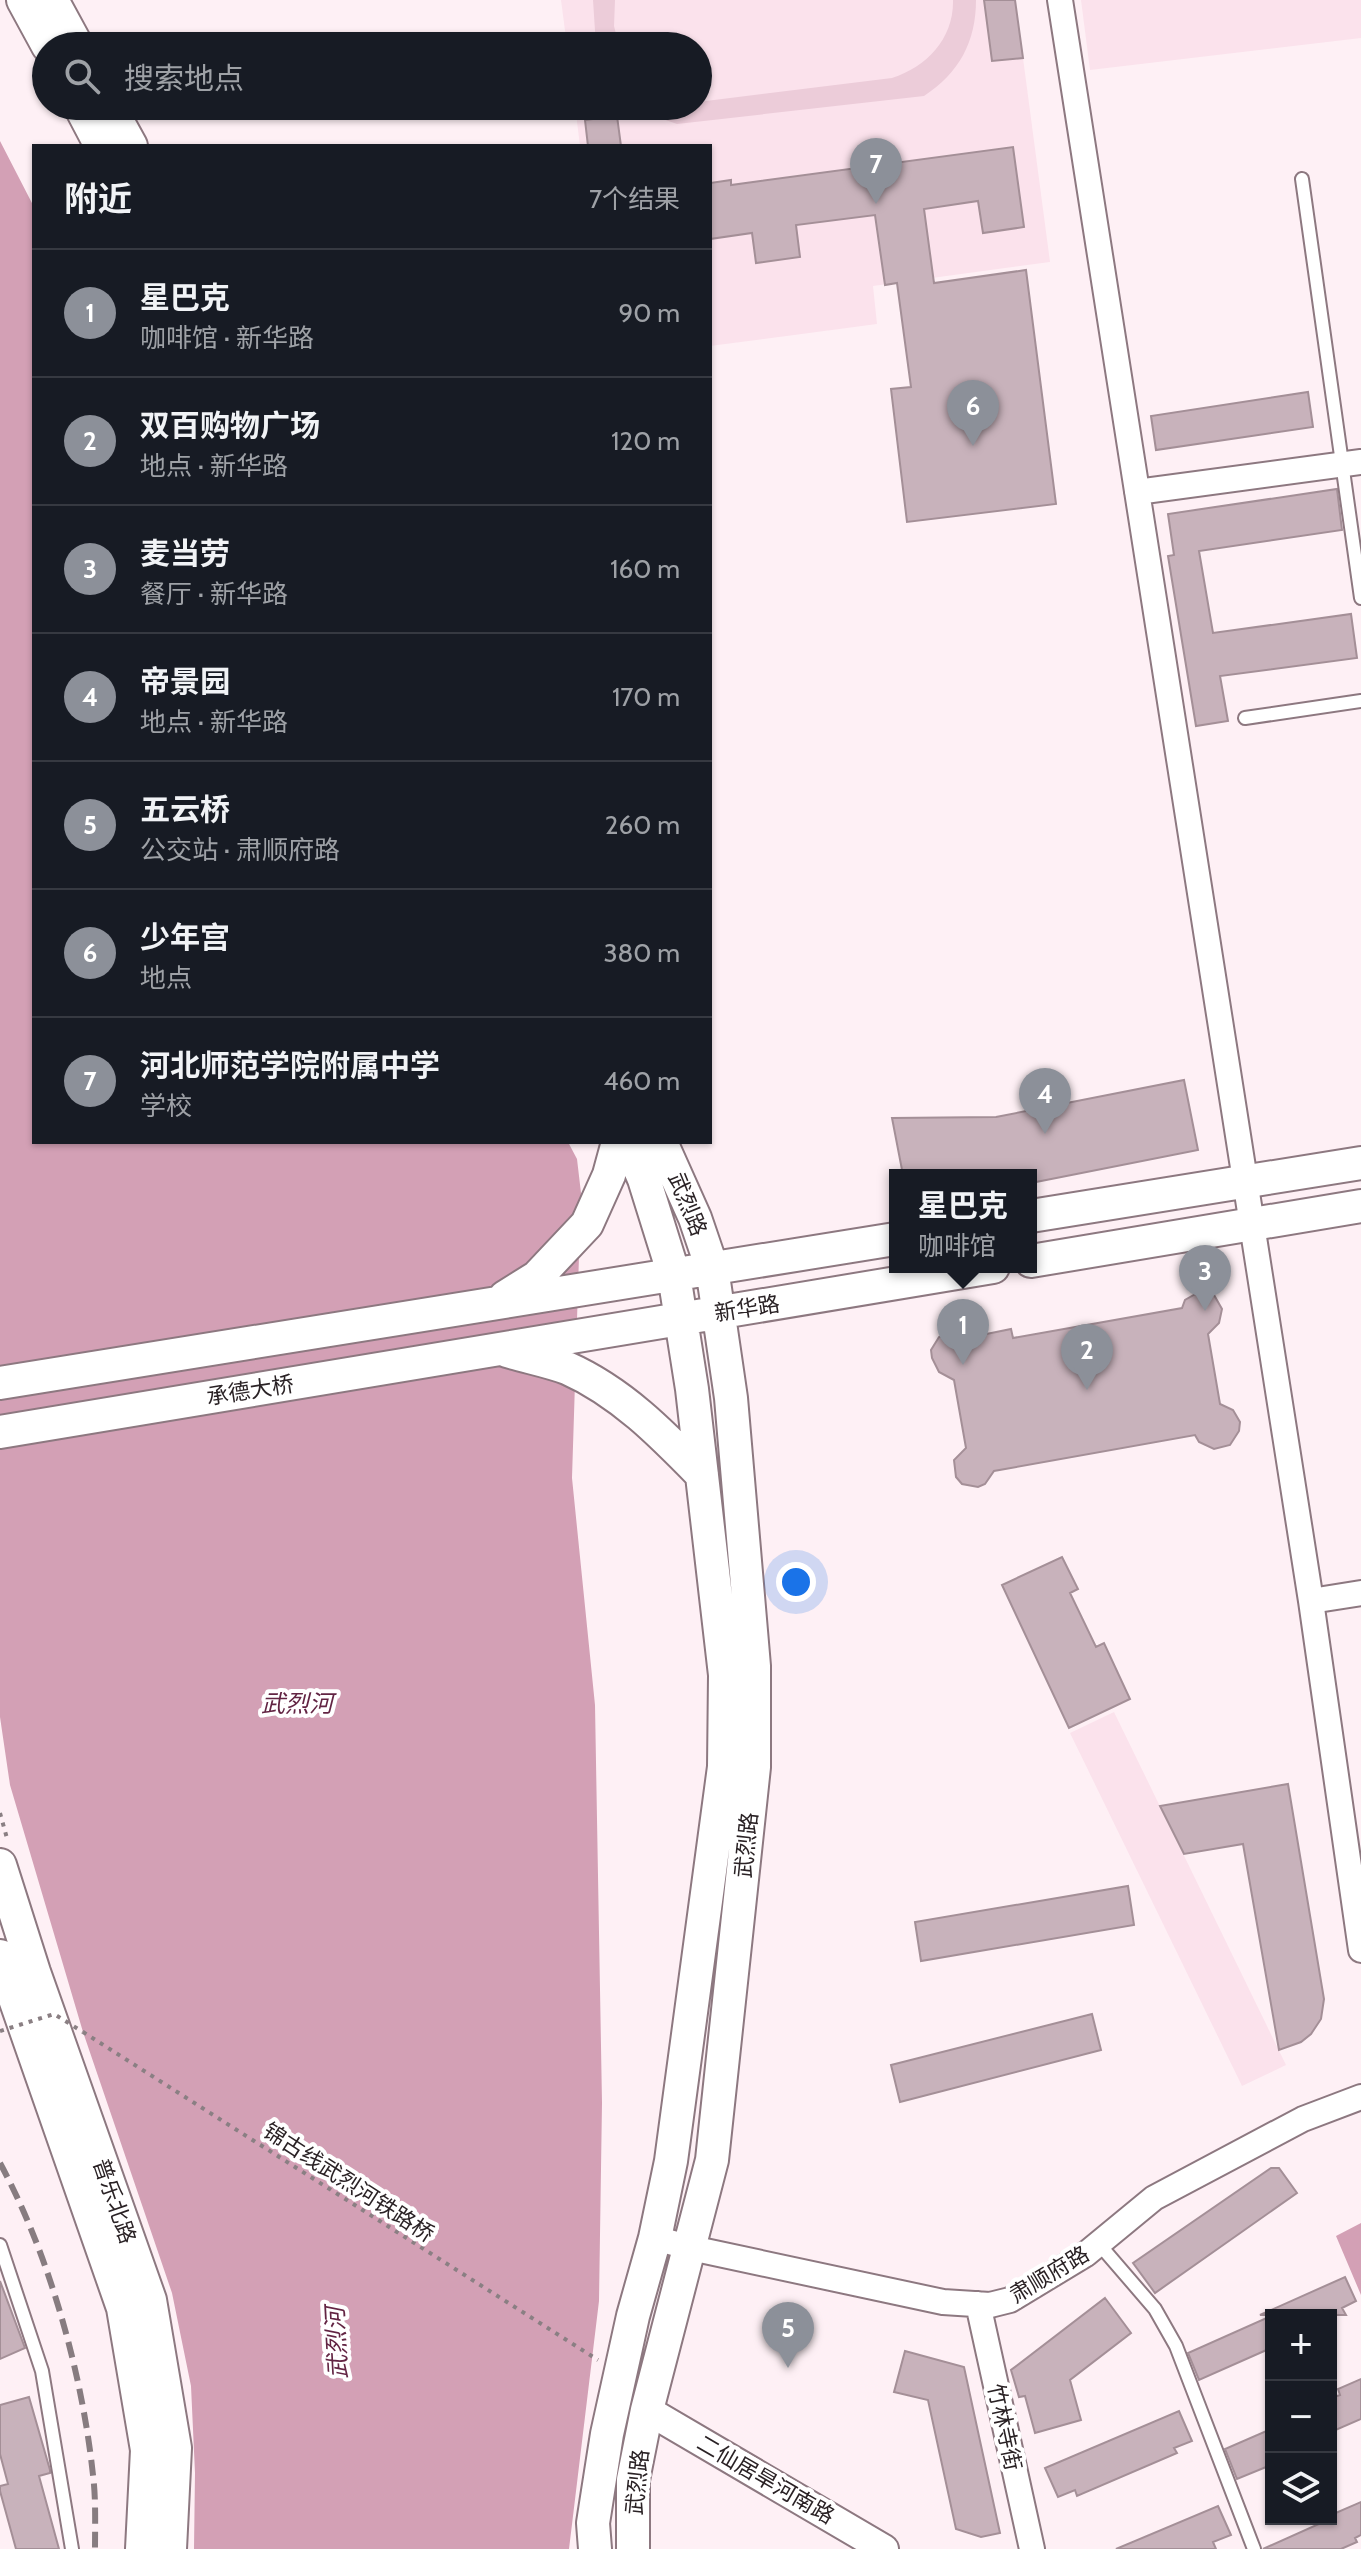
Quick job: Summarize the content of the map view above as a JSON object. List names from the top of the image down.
{
  "streets": {
    "main road": [
      "武烈路",
      "新华路",
      "承德大桥",
      "普乐北路"
    ],
    "street": ["肃顺府路", "竹林寺街", "二仙居旱河南路"],
    "path": ["锦古线武烈河铁路桥"]
  },
  "crossings": [
    ["武烈路", "新华路"],
    ["武烈路", "肃顺府路"],
    ["武烈路", "二仙居旱河南路"],
    ["新华路", "承德大桥"],
    ["锦古线武烈河铁路桥", "普乐北路"],
    ["肃顺府路", "竹林寺街"]
  ],
  "water": ["武烈河"],
  "page": {
    "search": "搜索地点",
    "pins": [
      "7",
      "6",
      "4",
      "3",
      "1",
      "2",
      "5"
    ],
    "heading": ["附近", "7个结果"],
    "list": [
      {
        "mark": "1",
        "name": "星巴克",
        "note": "咖啡馆 · 新华路",
        "value": "90 m"
      },
      {
        "mark": "2",
        "name": "双百购物广场",
        "note": "地点 · 新华路",
        "value": "120 m"
      },
      {
        "mark": "3",
        "name": "麦当劳",
        "note": "餐厅 · 新华路",
        "value": "160 m"
      },
      {
        "mark": "4",
        "name": "帝景园",
        "note": "地点 · 新华路",
        "value": "170 m"
      },
      {
        "mark": "5",
        "name": "五云桥",
        "note": "公交站 · 肃顺府路",
        "value": "260 m"
      },
      {
        "mark": "6",
        "name": "少年宫",
        "note": "地点",
        "value": "380 m"
      },
      {
        "mark": "7",
        "name": "河北师范学院附属中学",
        "note": "学校",
        "value": "460 m"
      }
    ],
    "popup": ["星巴克", "咖啡馆"],
    "map_buttons": ["+", "−"]
  }
}
